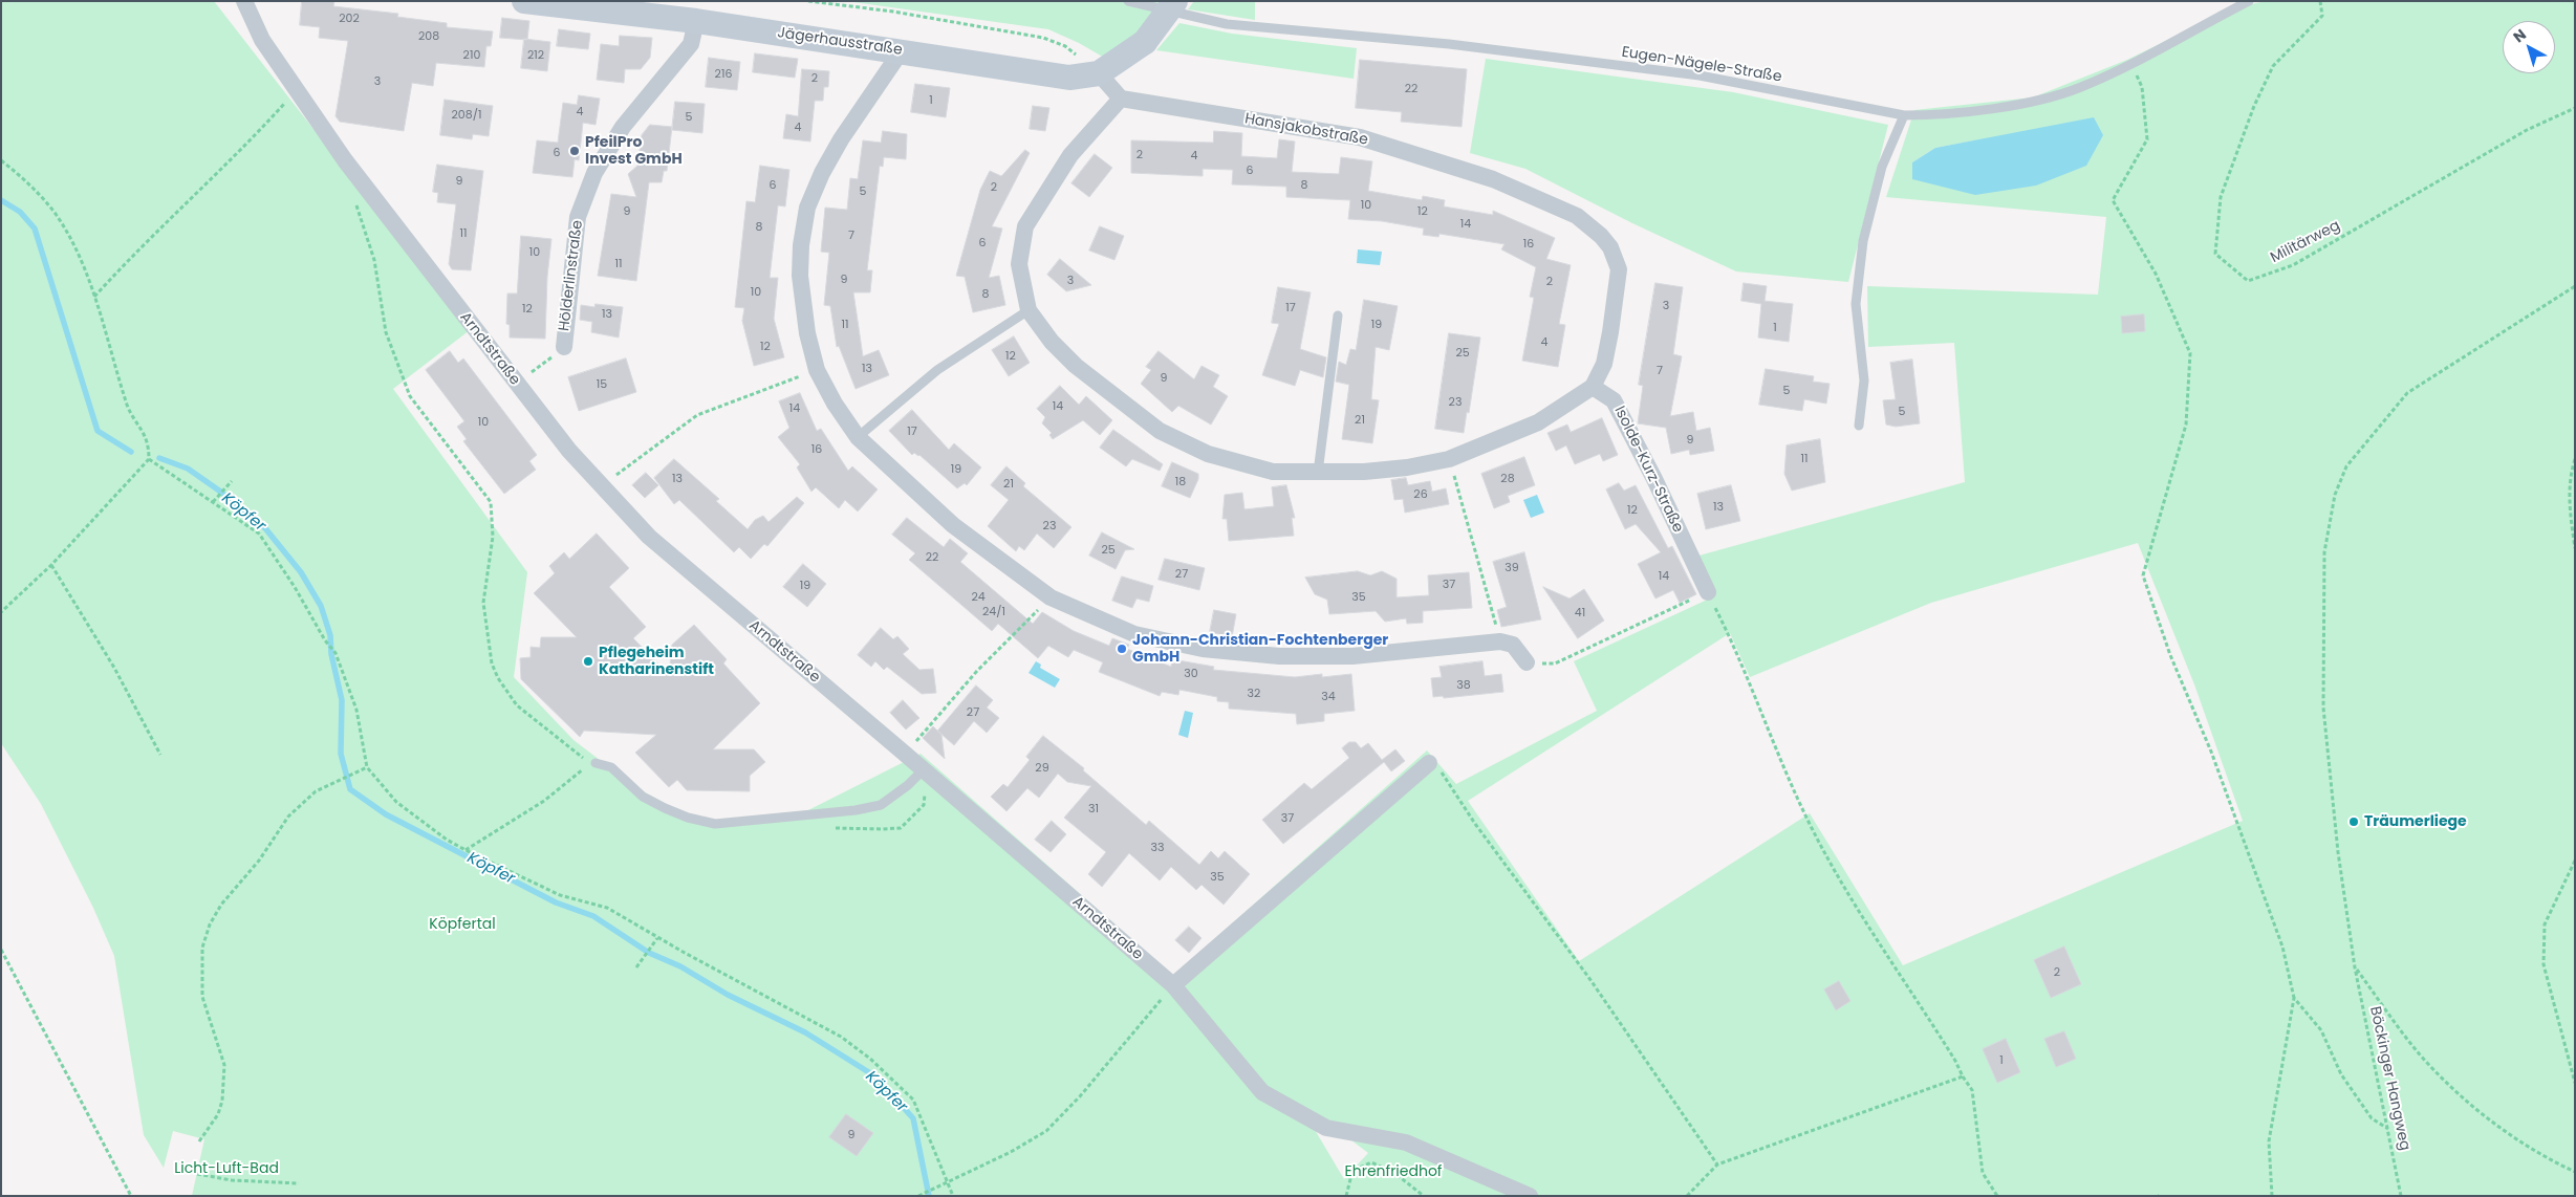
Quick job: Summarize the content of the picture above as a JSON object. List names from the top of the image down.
{
  "streets": {
    "street": [
      "Jägerhausstraße",
      "Hansjakobstraße",
      "Hölderlinstraße",
      "Arndtstraße",
      "Isolde-Kurz-Straße"
    ],
    "lane": ["Eugen-Nägele-Straße"],
    "path": ["Militärweg", "Böckinger Hangweg"]
  },
  "crossings": [
    ["Jägerhausstraße", "Hölderlinstraße"],
    ["Hansjakobstraße", "Isolde-Kurz-Straße"]
  ],
  "water": ["Köpfer"],
  "parks": ["Köpfertal", "Licht-Luft-Bad", "Ehrenfriedhof"],
  "places": [
    "PfeilPro Invest GmbH",
    "Johann-Christian-Fochtenberger GmbH",
    "Pflegeheim Katharinenstift",
    "Träumerliege"
  ],
  "house_numbers": [
    "202",
    "208",
    "210",
    "212",
    "216",
    "2",
    "3",
    "22",
    "1",
    "4",
    "208/1",
    "5",
    "4",
    "6",
    "2",
    "4",
    "6",
    "9",
    "6",
    "8",
    "2",
    "5",
    "10",
    "9",
    "12",
    "14",
    "8",
    "11",
    "7",
    "6",
    "16",
    "10",
    "11",
    "9",
    "3",
    "2",
    "10",
    "8",
    "3",
    "17",
    "12",
    "13",
    "11",
    "19",
    "1",
    "4",
    "12",
    "25",
    "12",
    "13",
    "7",
    "9",
    "15",
    "5",
    "23",
    "14",
    "14",
    "5",
    "21",
    "10",
    "17",
    "9",
    "16",
    "11",
    "19",
    "13",
    "28",
    "18",
    "21",
    "26",
    "13",
    "12",
    "23",
    "25",
    "22",
    "39",
    "27",
    "14",
    "37",
    "19",
    "24",
    "35",
    "24/1",
    "41",
    "30",
    "38",
    "32",
    "34",
    "27",
    "29",
    "31",
    "37",
    "33",
    "35",
    "2",
    "1",
    "9"
  ],
  "north": "top left"
}
